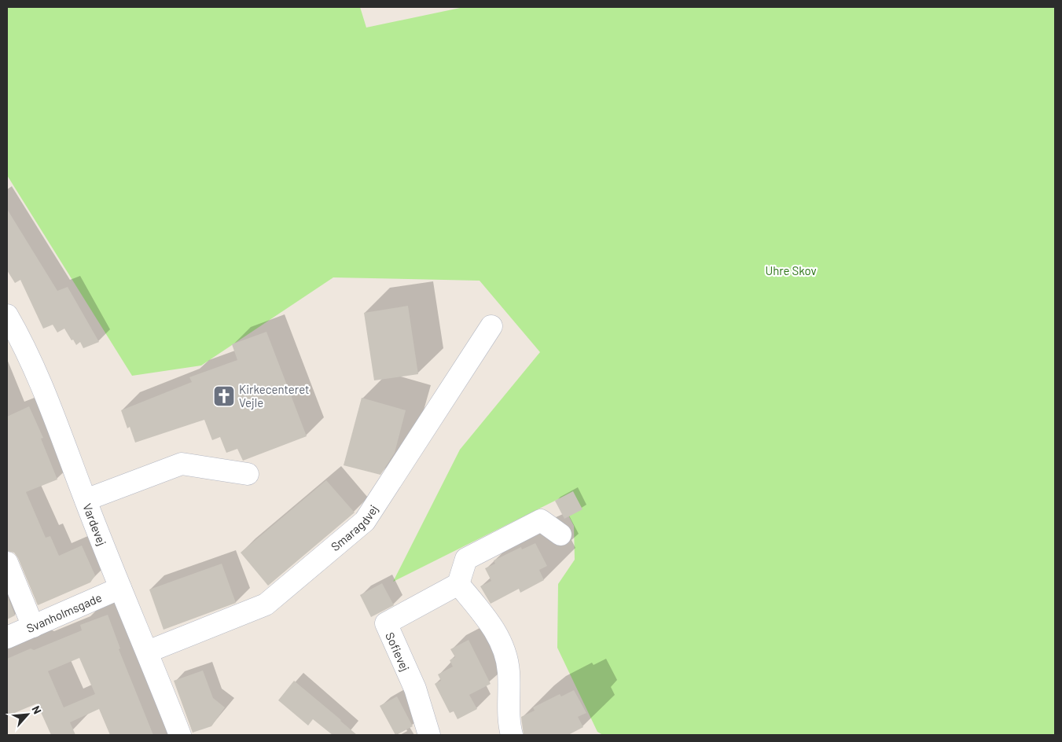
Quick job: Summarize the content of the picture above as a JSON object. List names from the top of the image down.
{
  "streets": {
    "street": [
      "Vardevej",
      "Smaragdvej",
      "Svanholmsgade",
      "Sofievej"
    ]
  },
  "crossings": [
    ["Vardevej", "Smaragdvej"],
    ["Vardevej", "Svanholmsgade"]
  ],
  "parks": ["Uhre Skov"],
  "places": {
    "church": ["Kirkecenteret Vejle"]
  },
  "north": "top right"
}
